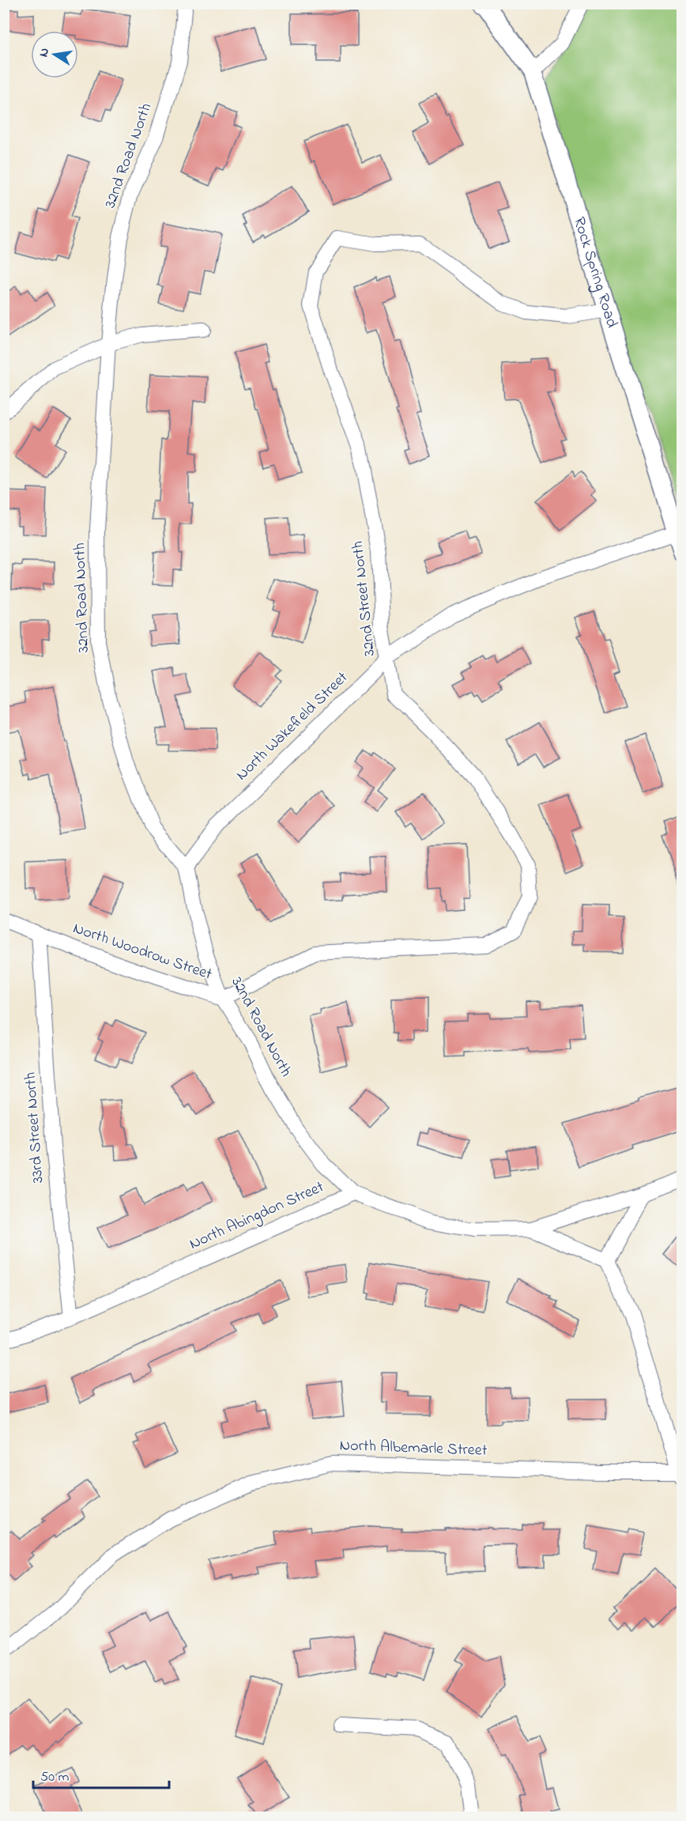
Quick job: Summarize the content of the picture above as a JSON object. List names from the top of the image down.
{
  "streets": {
    "street": [
      "32nd Road North",
      "Rock Spring Road",
      "32nd Street North",
      "North Wakefield Street",
      "North Woodrow Street",
      "33rd Street North",
      "North Abingdon Street",
      "North Albemarle Street"
    ]
  },
  "crossings": [
    ["32nd Road North", "North Wakefield Street"],
    ["32nd Road North", "North Woodrow Street"],
    ["32nd Road North", "North Abingdon Street"],
    ["Rock Spring Road", "32nd Street North"],
    ["Rock Spring Road", "North Wakefield Street"],
    ["32nd Street North", "North Wakefield Street"],
    ["32nd Street North", "North Woodrow Street"],
    ["North Woodrow Street", "33rd Street North"],
    ["33rd Street North", "North Abingdon Street"]
  ],
  "scale_bar": "50 m",
  "north": "left"
}
